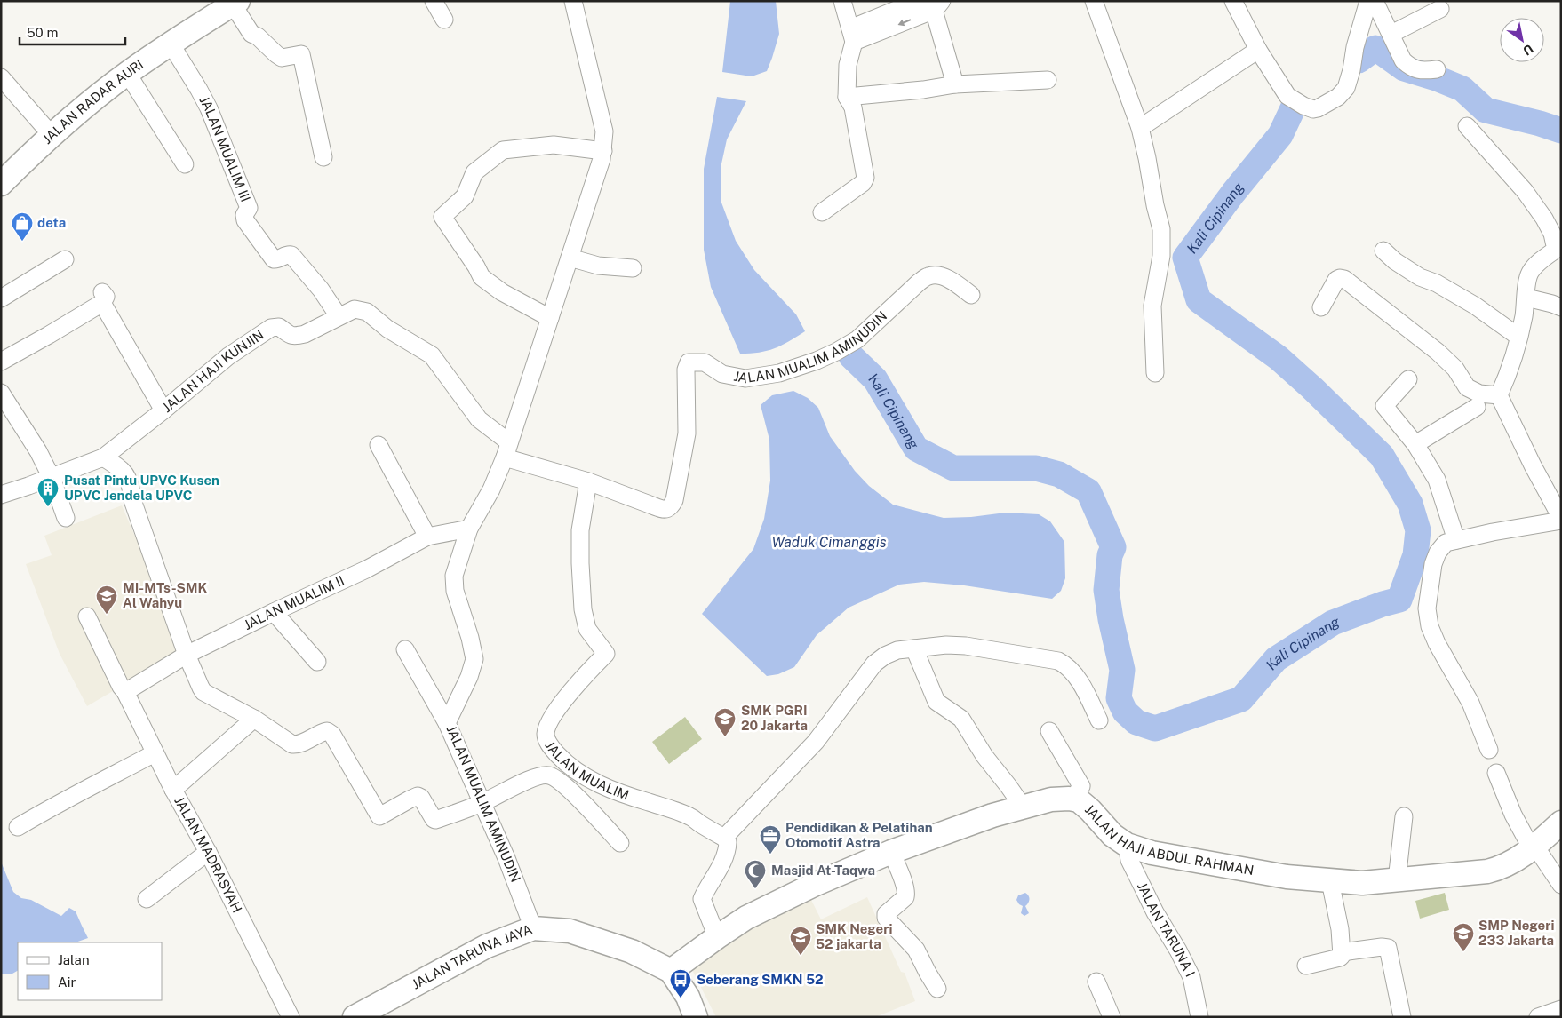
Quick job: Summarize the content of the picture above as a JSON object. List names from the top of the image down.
{
  "streets": {
    "street": [
      "JALAN RADAR AURI",
      "JALAN MUALIM III",
      "JALAN MUALIM AMINUDIN",
      "JALAN HAJI KUNJIN",
      "JALAN MUALIM II",
      "JALAN MUALIM",
      "JALAN HAJI ABDUL RAHMAN",
      "JALAN MADRASYAH",
      "JALAN TARUNA I",
      "JALAN TARUNA JAYA"
    ]
  },
  "crossings": [
    ["JALAN RADAR AURI", "JALAN MUALIM III"],
    ["JALAN MUALIM III", "JALAN HAJI KUNJIN"],
    ["JALAN MUALIM AMINUDIN", "JALAN HAJI KUNJIN"],
    ["JALAN MUALIM AMINUDIN", "JALAN MUALIM II"],
    ["JALAN MUALIM AMINUDIN", "JALAN MUALIM"],
    ["JALAN MUALIM AMINUDIN", "JALAN TARUNA JAYA"],
    ["JALAN MUALIM II", "JALAN MADRASYAH"],
    ["JALAN HAJI ABDUL RAHMAN", "JALAN TARUNA I"],
    ["JALAN HAJI ABDUL RAHMAN", "JALAN TARUNA JAYA"]
  ],
  "water": ["Kali Cipinang", "Waduk Cimanggis"],
  "places": {
    "shop": ["deta"],
    "building": ["Pusat Pintu UPVC Kusen UPVC Jendela UPVC"],
    "school or university": [
      "MI-MTs-SMK Al Wahyu",
      "SMK PGRI 20 Jakarta",
      "SMP Negeri 233 Jakarta",
      "SMK Negeri 52 jakarta"
    ],
    "office": ["Pendidikan & Pelatihan Otomotif Astra"],
    "mosque": ["Masjid At-Taqwa"],
    "bus stop": ["Seberang SMKN 52"]
  },
  "legend": ["Jalan", "Air"],
  "scale_bar": "50 m",
  "north": "bottom right"
}
